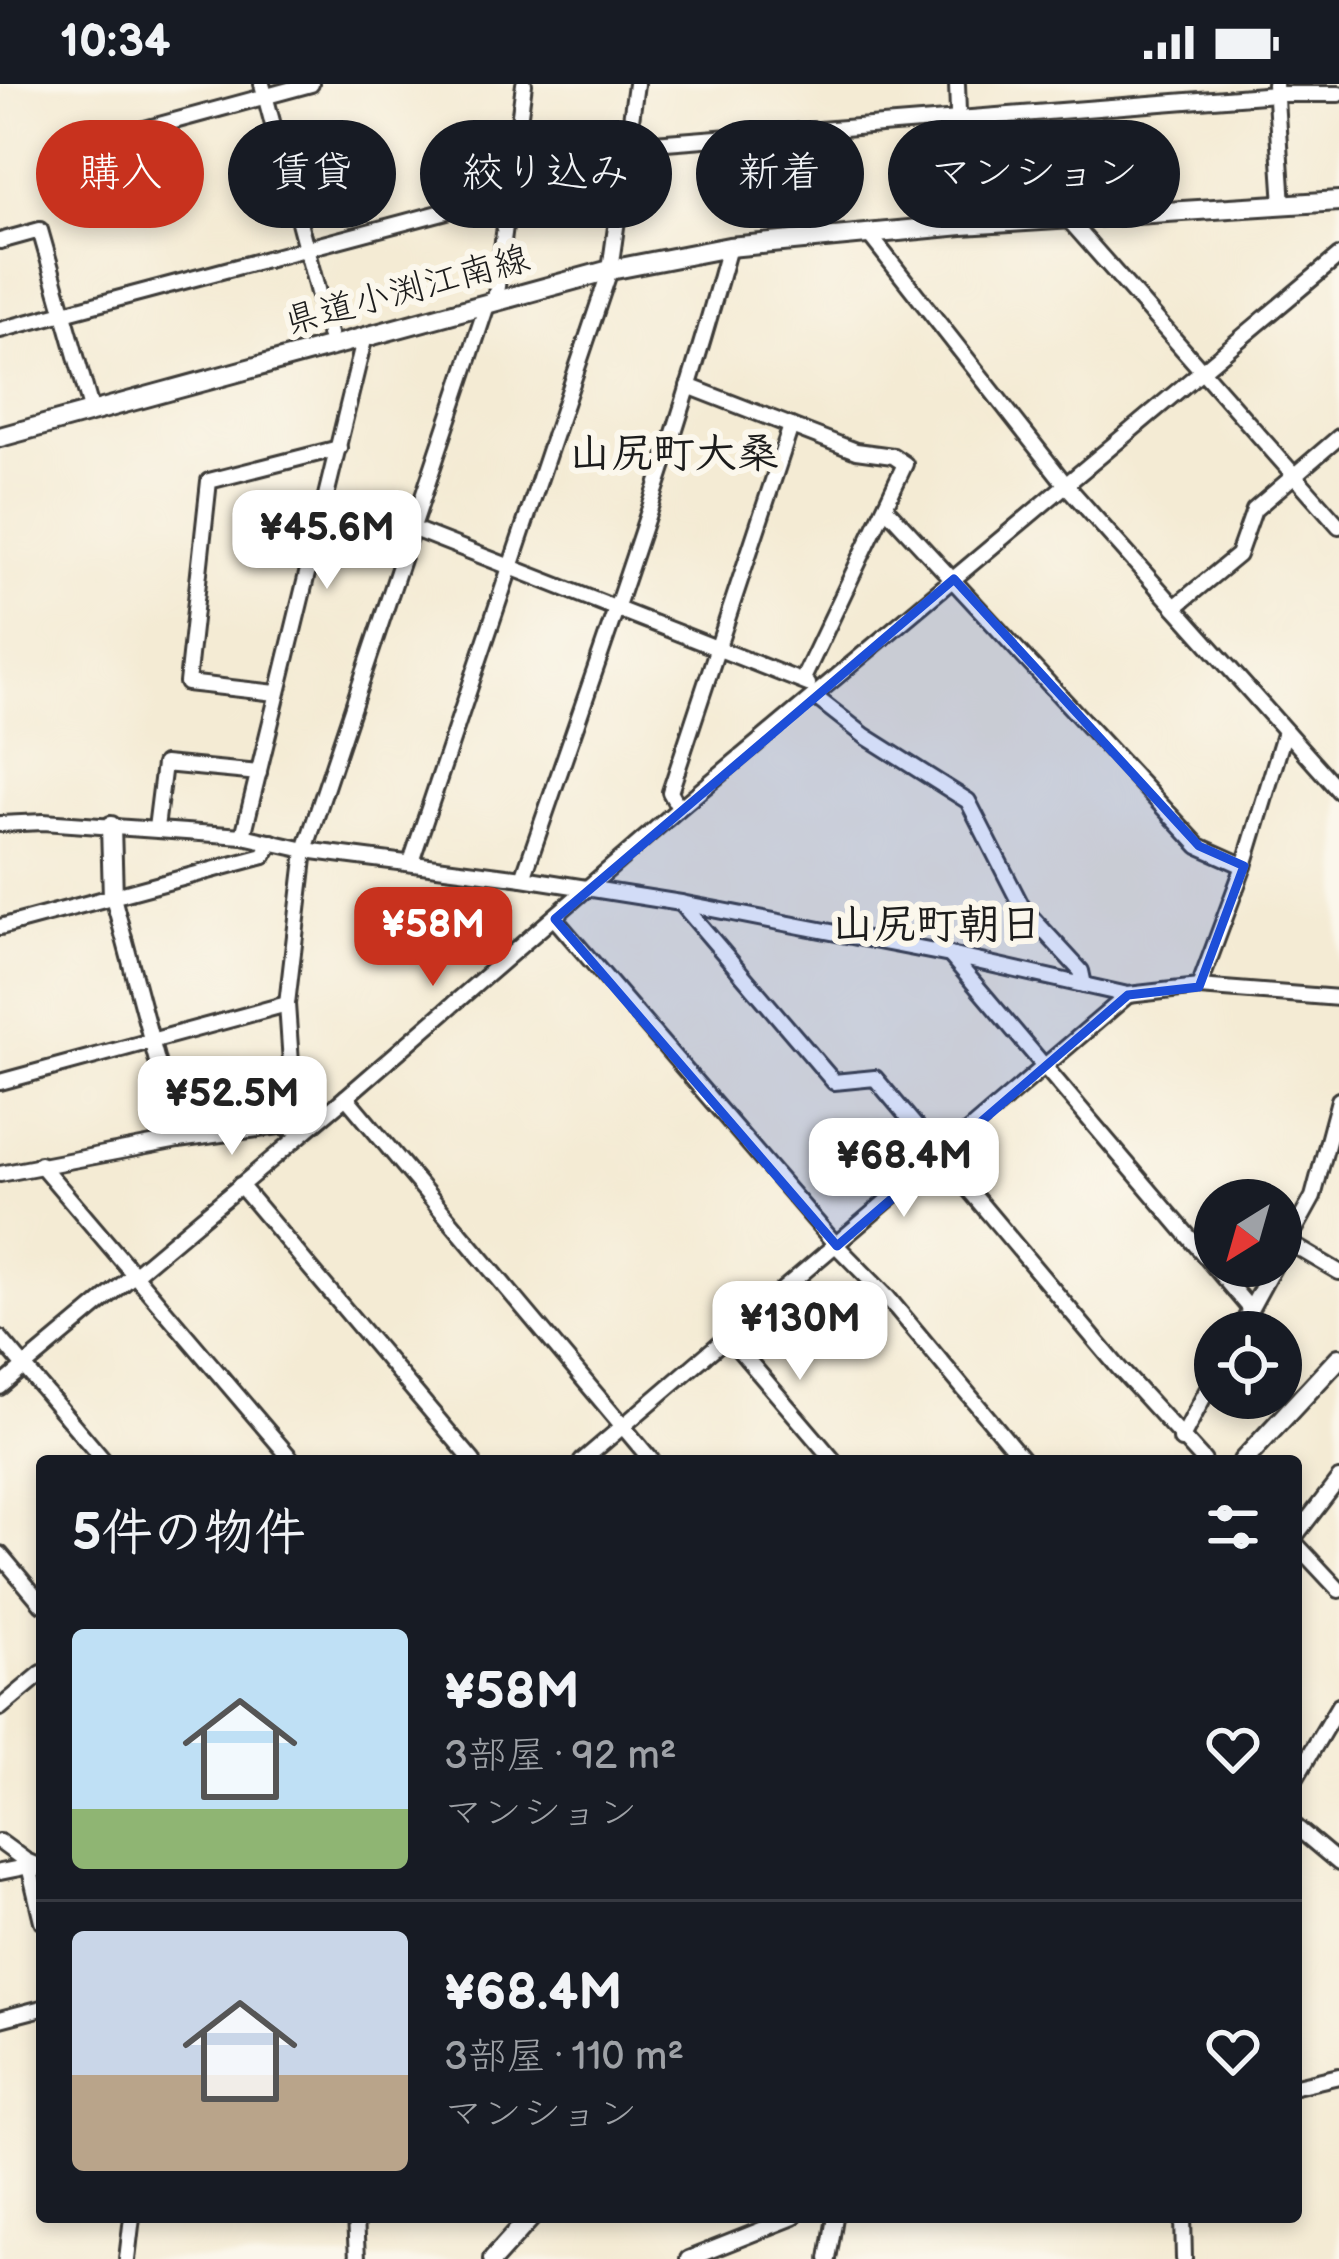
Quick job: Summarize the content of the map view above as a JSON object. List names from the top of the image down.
{
  "streets": {
    "main road": ["県道小渕江南線"]
  },
  "districts": ["山尻町大桑", "山尻町朝日"],
  "north": "bottom left",
  "page": {
    "status": "10:34",
    "chip": [
      "購入",
      "賃貸",
      "絞り込み",
      "新着",
      "マンション"
    ],
    "price": [
      "¥45.6M",
      "¥58M",
      "¥52.5M",
      "¥68.4M",
      "¥130M"
    ],
    "heading": "5件の物件",
    "list": [
      {
        "name": "¥58M",
        "note": "3部屋 · 92 m² · マンション"
      },
      {
        "name": "¥68.4M",
        "note": "3部屋 · 110 m² · マンション"
      }
    ]
  }
}
